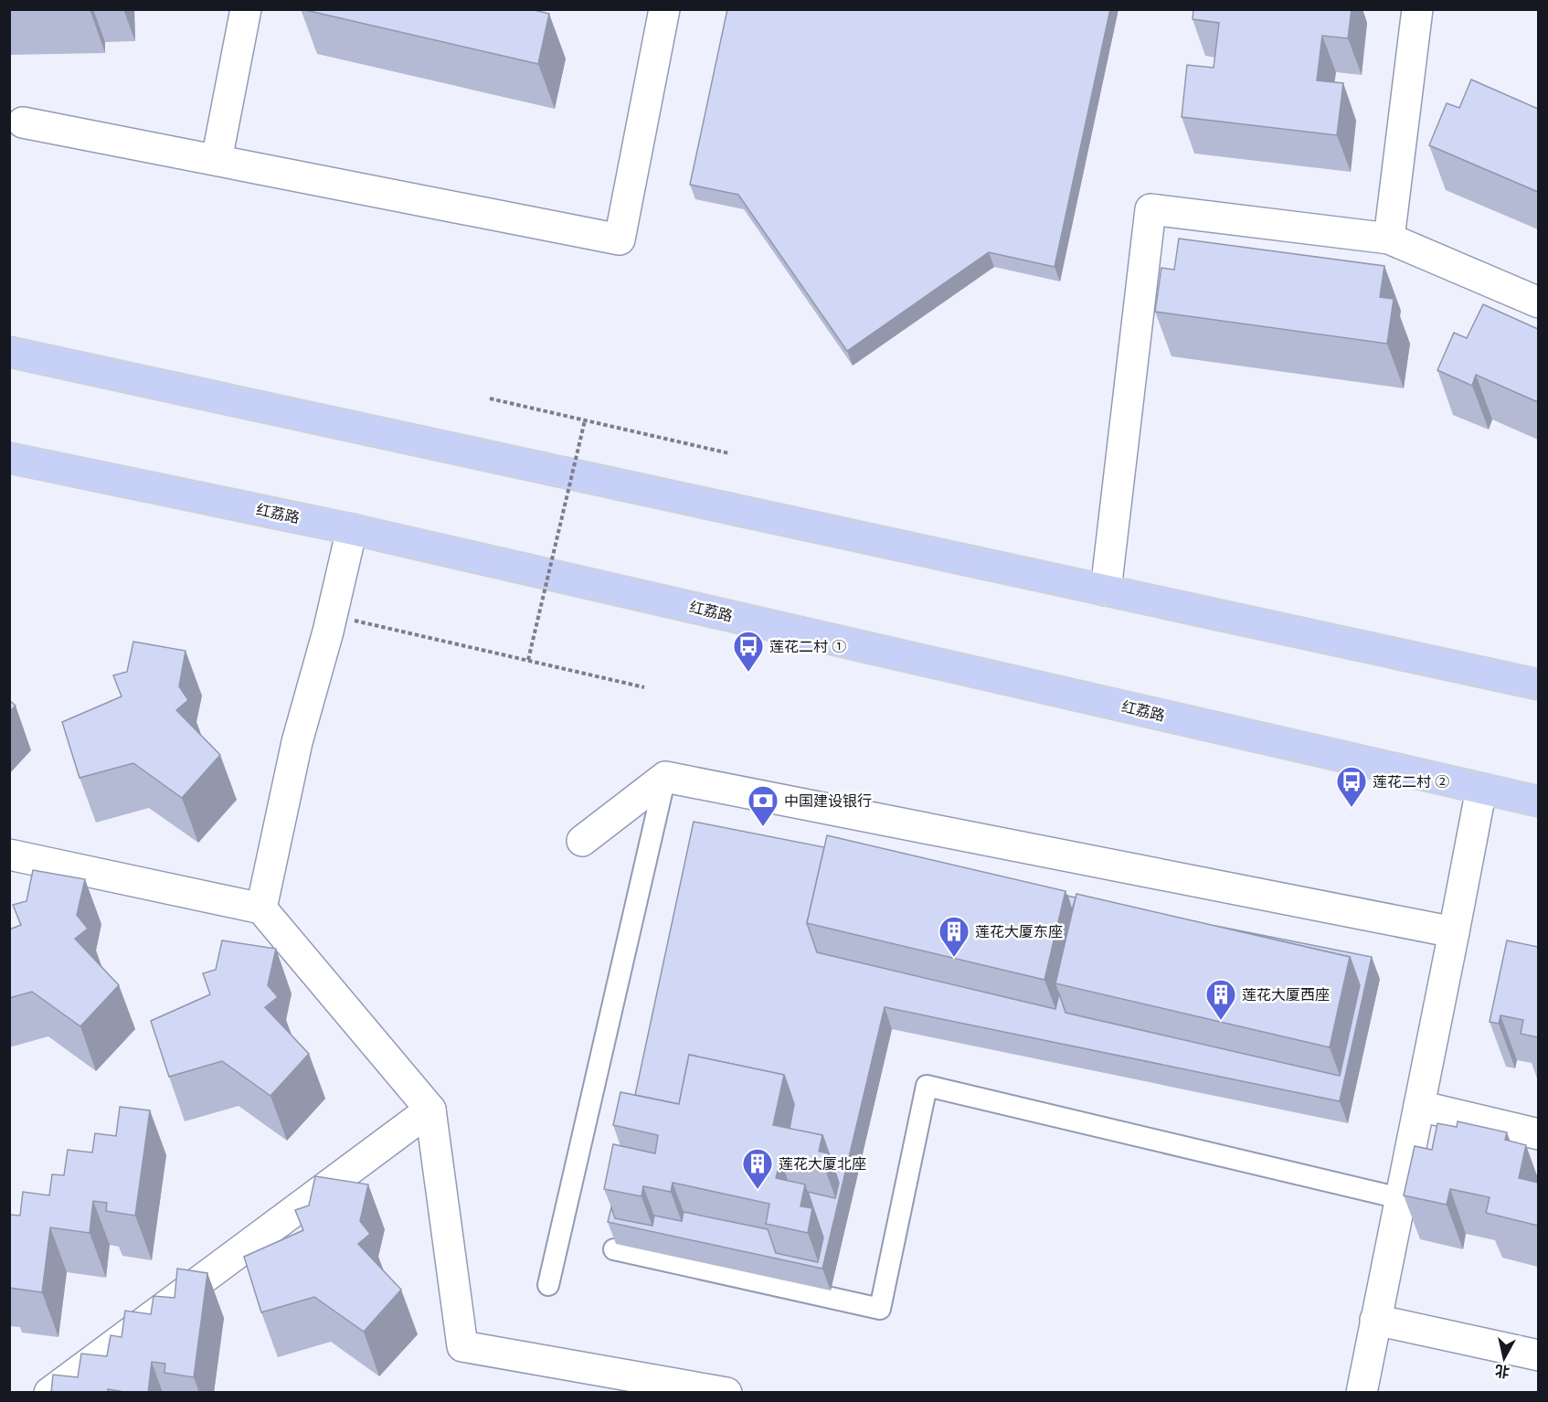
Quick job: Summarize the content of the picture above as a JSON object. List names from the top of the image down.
{
  "streets": {
    "main road": ["红荔路"]
  },
  "places": {
    "bus stop": ["莲花二村 ①", "莲花二村 ②"],
    "bank": ["中国建设银行"],
    "building": ["莲花大厦东座", "莲花大厦西座", "莲花大厦北座"]
  },
  "north": "bottom"
}
